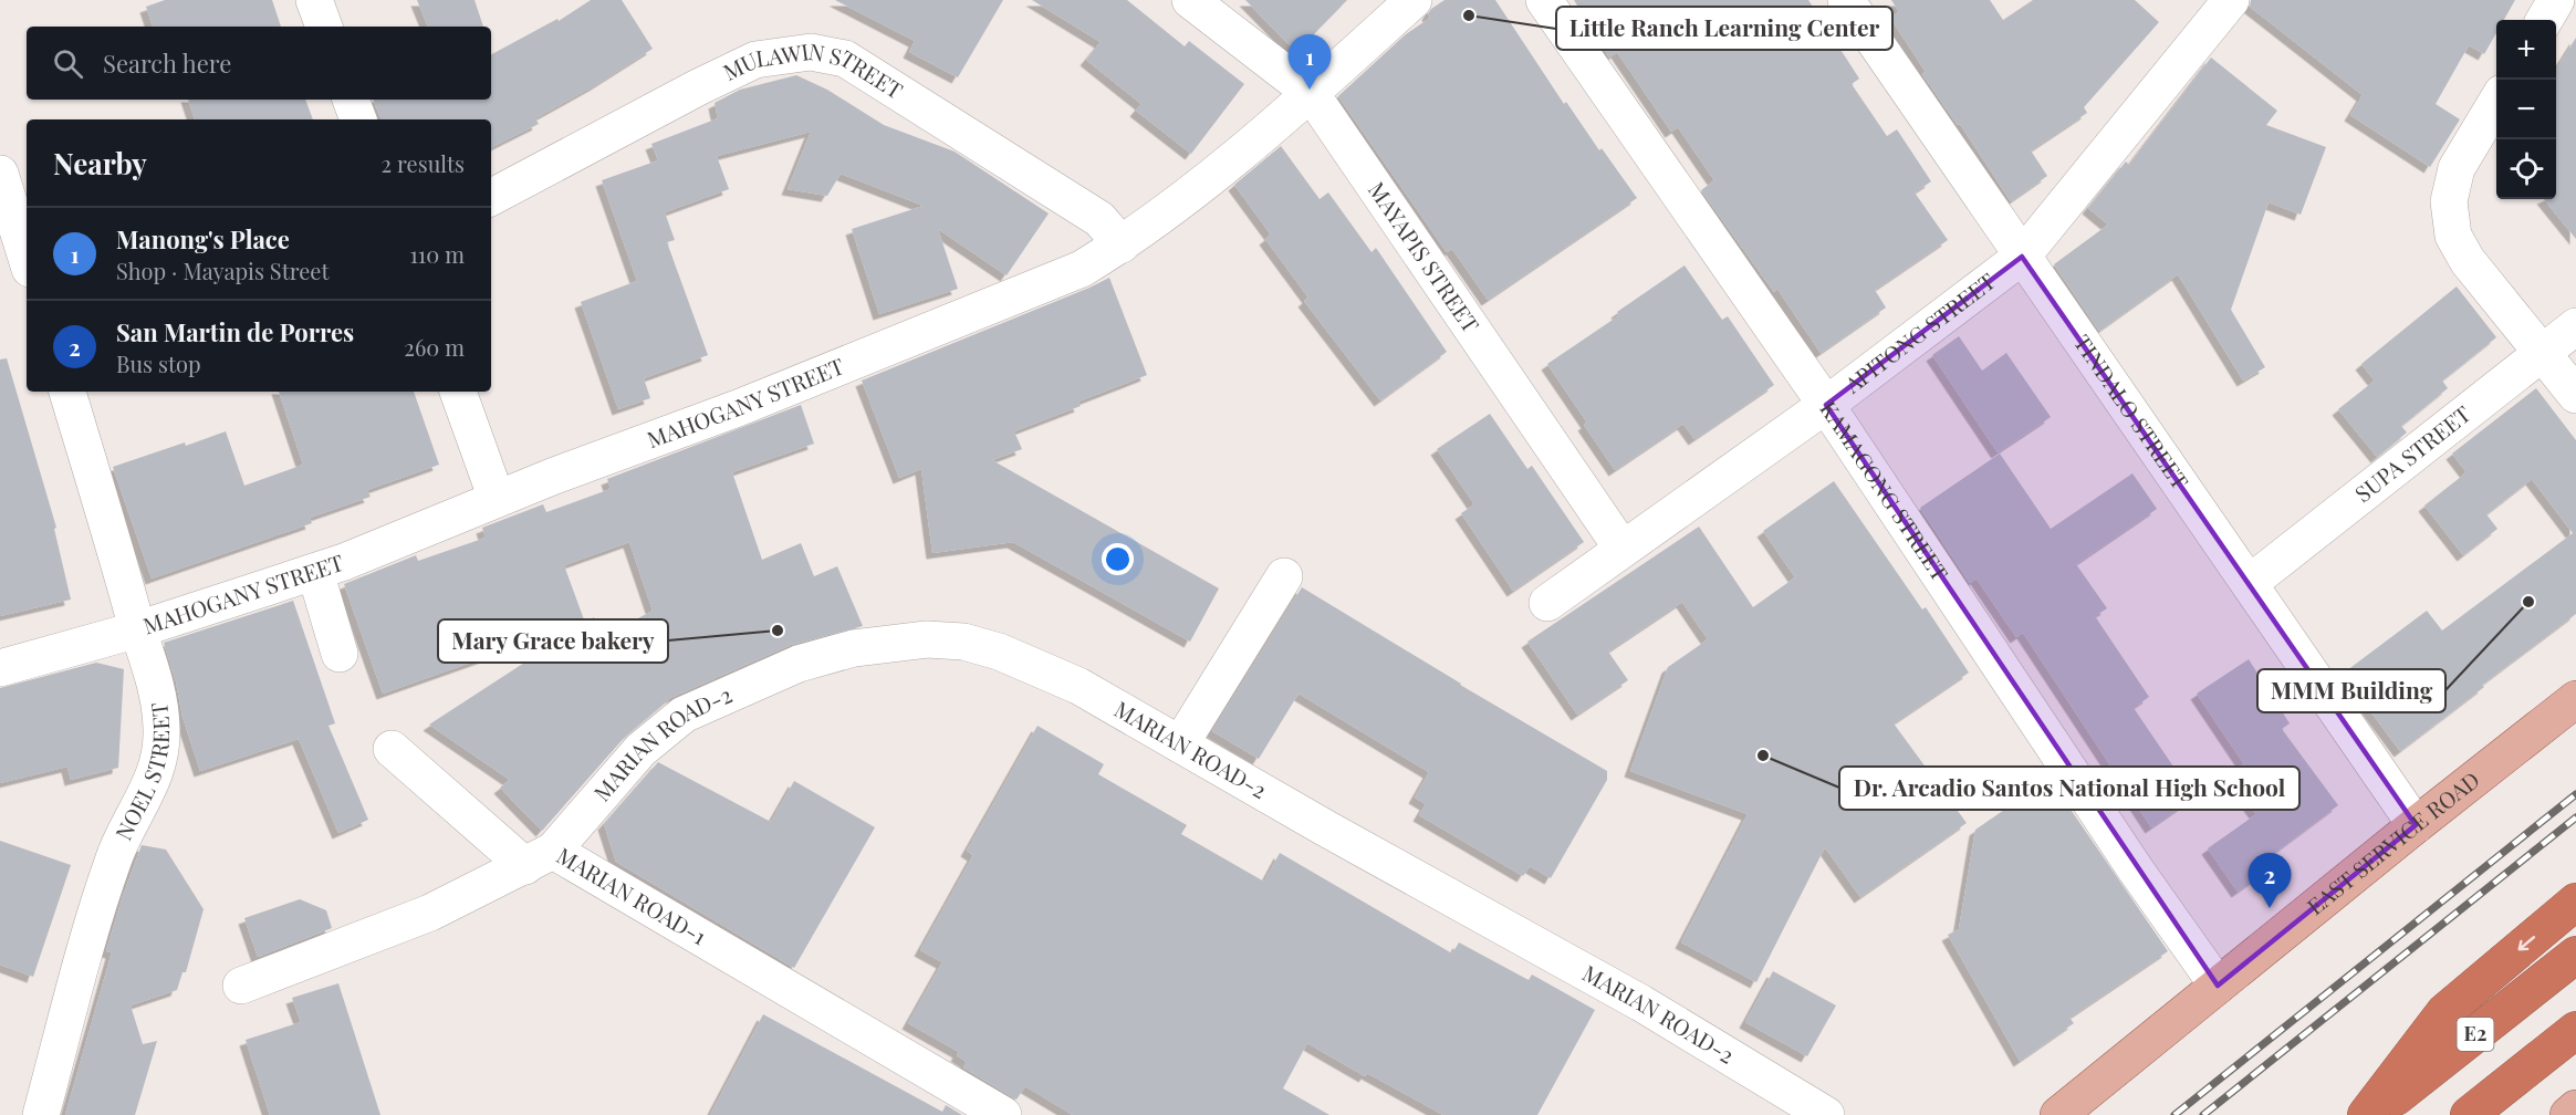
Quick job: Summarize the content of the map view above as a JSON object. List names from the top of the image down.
{
  "streets": {
    "highway": ["E2"],
    "main road": ["EAST SERVICE ROAD"],
    "street": [
      "MULAWIN STREET",
      "MAYAPIS STREET",
      "APITONG STREET",
      "MAHOGANY STREET",
      "TINDALO STREET",
      "SUPA STREET",
      "KAMAGONG STREET",
      "MARIAN ROAD-2",
      "NOEL STREET",
      "MARIAN ROAD-1"
    ]
  },
  "crossings": [
    ["MULAWIN STREET", "MAHOGANY STREET"],
    ["MAYAPIS STREET", "APITONG STREET"],
    ["MAYAPIS STREET", "MAHOGANY STREET"],
    ["APITONG STREET", "TINDALO STREET"],
    ["APITONG STREET", "KAMAGONG STREET"],
    ["MAHOGANY STREET", "NOEL STREET"],
    ["TINDALO STREET", "SUPA STREET"],
    ["TINDALO STREET", "EAST SERVICE ROAD"],
    ["KAMAGONG STREET", "EAST SERVICE ROAD"],
    ["MARIAN ROAD-2", "MARIAN ROAD-1"]
  ],
  "places": [
    "Little Ranch Learning Center",
    "MMM Building",
    "Mary Grace bakery",
    "Dr. Arcadio Santos National High School"
  ],
  "page": {
    "map_buttons": ["+", "−"],
    "search": "Search here",
    "pins": ["1", "2"],
    "heading": ["Nearby", "2 results"],
    "list": [
      {
        "mark": "1",
        "name": "Manong's Place",
        "note": "Shop · Mayapis Street",
        "value": "110 m"
      },
      {
        "mark": "2",
        "name": "San Martin de Porres",
        "note": "Bus stop",
        "value": "260 m"
      }
    ]
  }
}
